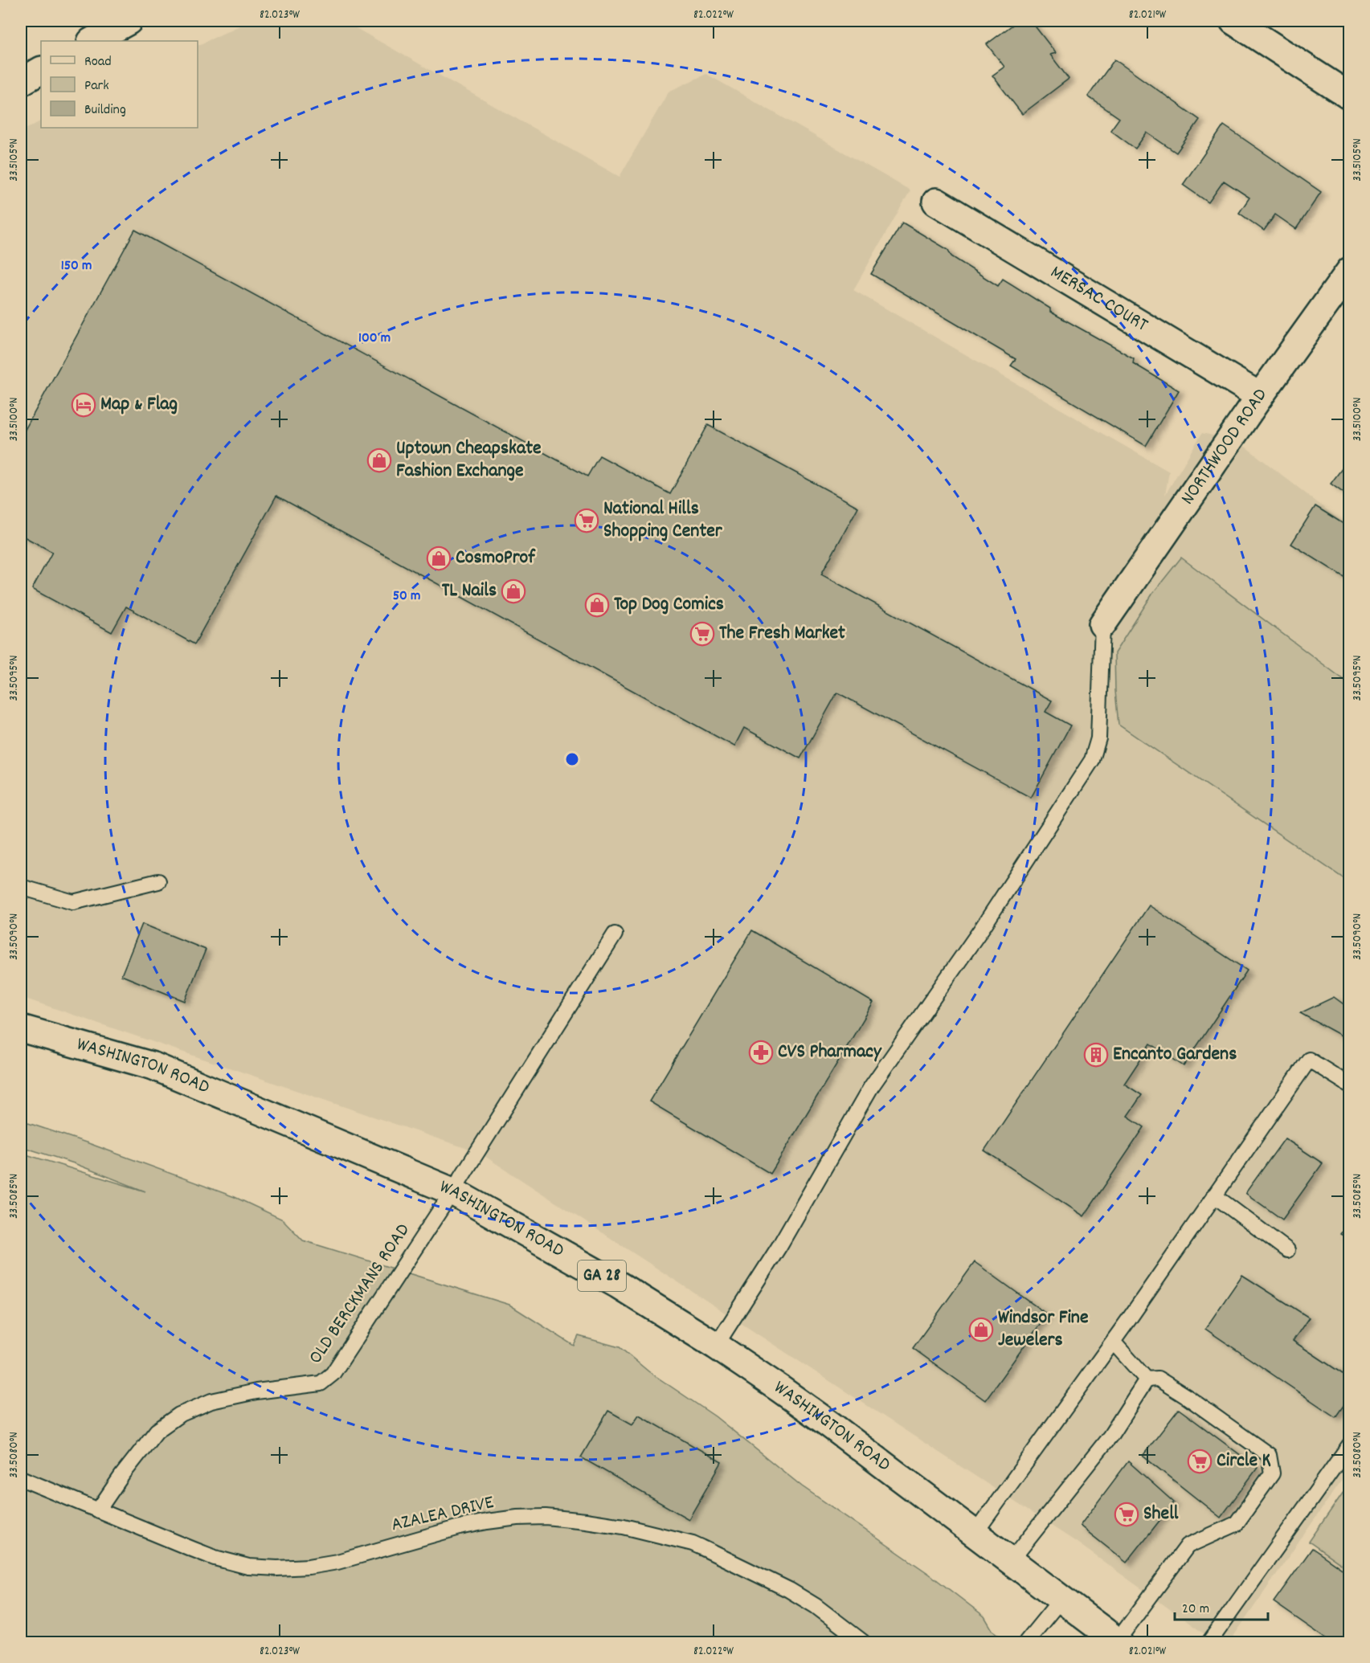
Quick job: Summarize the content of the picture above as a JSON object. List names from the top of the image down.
{
  "streets": {
    "main road": [
      "MERSAC COURT",
      "NORTHWOOD ROAD",
      "WASHINGTON ROAD",
      "GA 28"
    ],
    "lane": ["OLD BERCKMANS ROAD", "AZALEA DRIVE"]
  },
  "crossings": [
    ["MERSAC COURT", "NORTHWOOD ROAD"],
    ["WASHINGTON ROAD", "OLD BERCKMANS ROAD"],
    ["OLD BERCKMANS ROAD", "AZALEA DRIVE"]
  ],
  "places": {
    "hotel": ["Map & Flag"],
    "shop": [
      "Uptown Cheapskate Fashion Exchange",
      "CosmoProf",
      "TL Nails",
      "Top Dog Comics",
      "Windsor Fine Jewelers"
    ],
    "supermarket": [
      "National Hills Shopping Center",
      "The Fresh Market",
      "Circle K",
      "Shell"
    ],
    "pharmacy": ["CVS Pharmacy"],
    "building": ["Encanto Gardens"]
  },
  "legend": ["Road", "Park", "Building"],
  "scale_bar": "20 m",
  "coordinates": [
    "82.023°W",
    "82.022°W",
    "82.021°W",
    "33.5105°N",
    "33.5100°N",
    "33.5095°N",
    "33.5090°N",
    "33.5085°N",
    "33.5080°N"
  ],
  "rings": ["150 m", "100 m", "50 m"]
}
